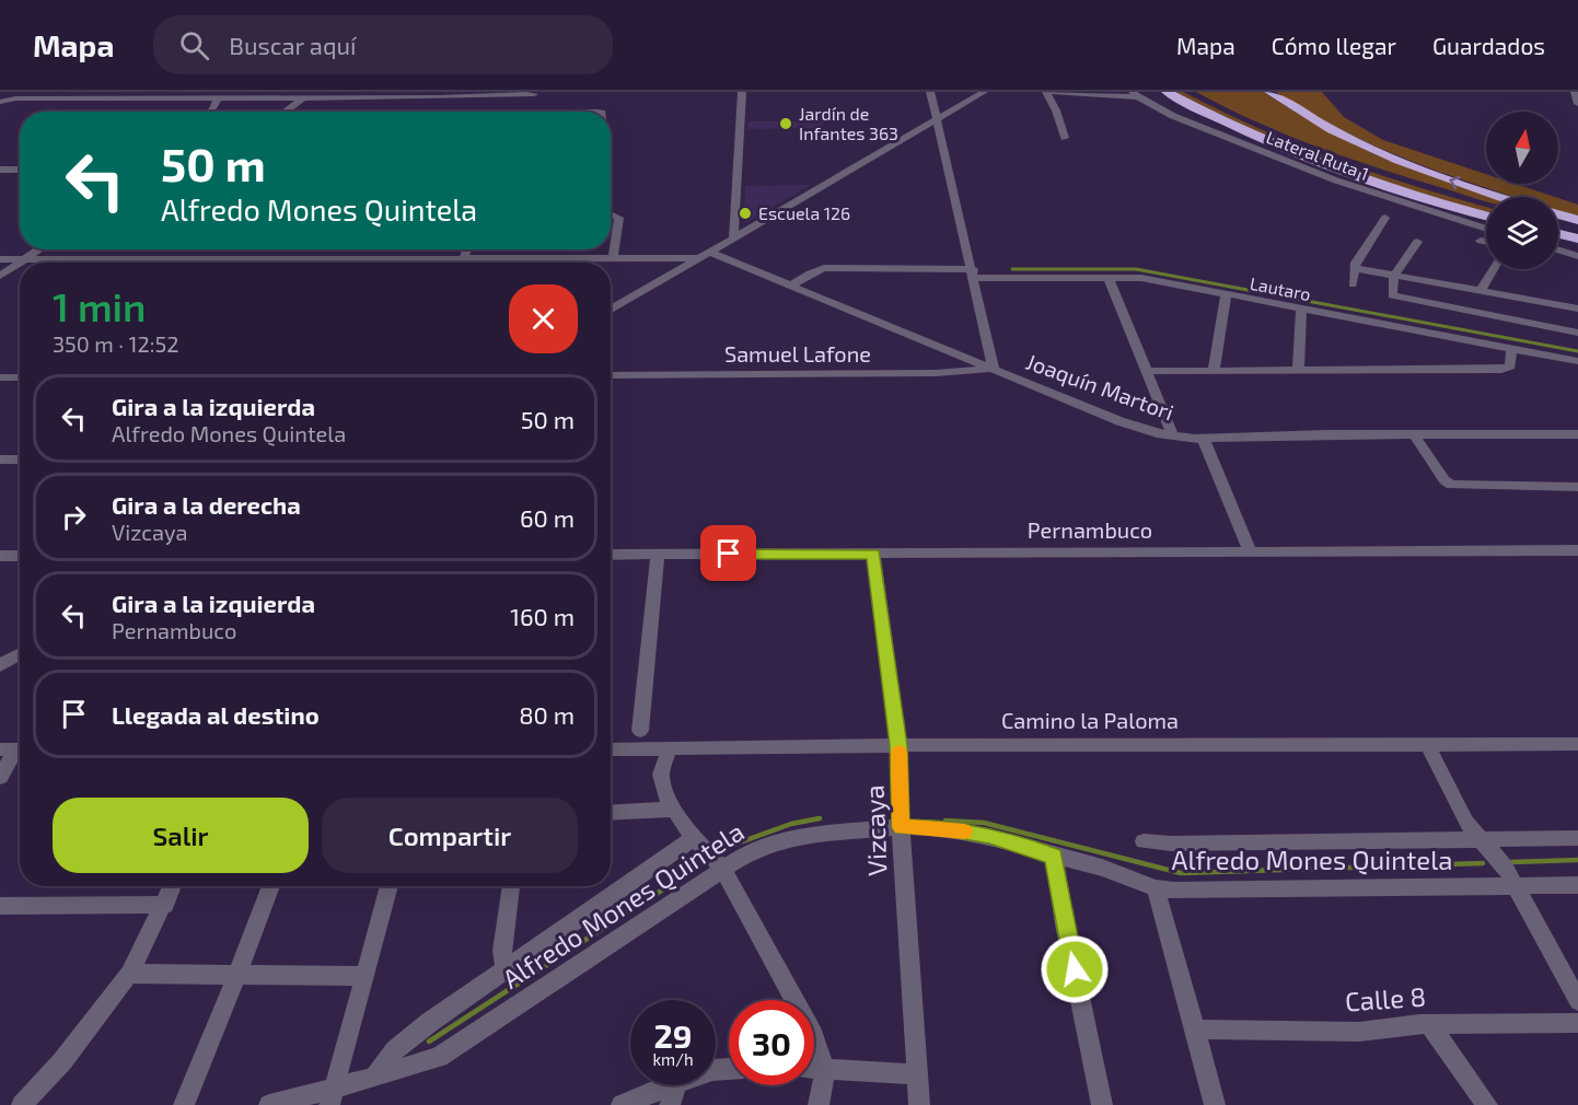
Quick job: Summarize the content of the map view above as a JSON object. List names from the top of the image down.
{
  "streets": {
    "street": [
      "Lateral Ruta 1",
      "Lautaro",
      "Samuel Lafone",
      "Joaquín Martori",
      "Pernambuco",
      "Camino la Paloma",
      "Vizcaya",
      "Alfredo Mones Quintela",
      "Calle 8"
    ]
  },
  "crossings": [
    ["Lautaro", "Joaquín Martori"],
    ["Samuel Lafone", "Joaquín Martori"],
    ["Pernambuco", "Vizcaya"],
    ["Camino la Paloma", "Vizcaya"],
    ["Vizcaya", "Alfredo Mones Quintela"]
  ],
  "places": ["Jardín de Infantes 363", "Escuela 126"],
  "north": "top",
  "page": {
    "header": "Mapa",
    "search": "Buscar aquí",
    "nav": ["Mapa", "Cómo llegar", "Guardados"],
    "turn": ["50 m", "Alfredo Mones Quintela"],
    "heading": ["1 min", "350 m · 12:52"],
    "list": [
      {
        "name": "Gira a la izquierda",
        "note": "Alfredo Mones Quintela",
        "value": "50 m"
      },
      {
        "name": "Gira a la derecha",
        "note": "Vizcaya",
        "value": "60 m"
      },
      {
        "name": "Gira a la izquierda",
        "note": "Pernambuco",
        "value": "160 m"
      },
      {
        "name": "Llegada al destino",
        "value": "80 m"
      }
    ],
    "buttons": ["Salir", "Compartir"],
    "speed": "29 km/h",
    "limit": "30"
  }
}
